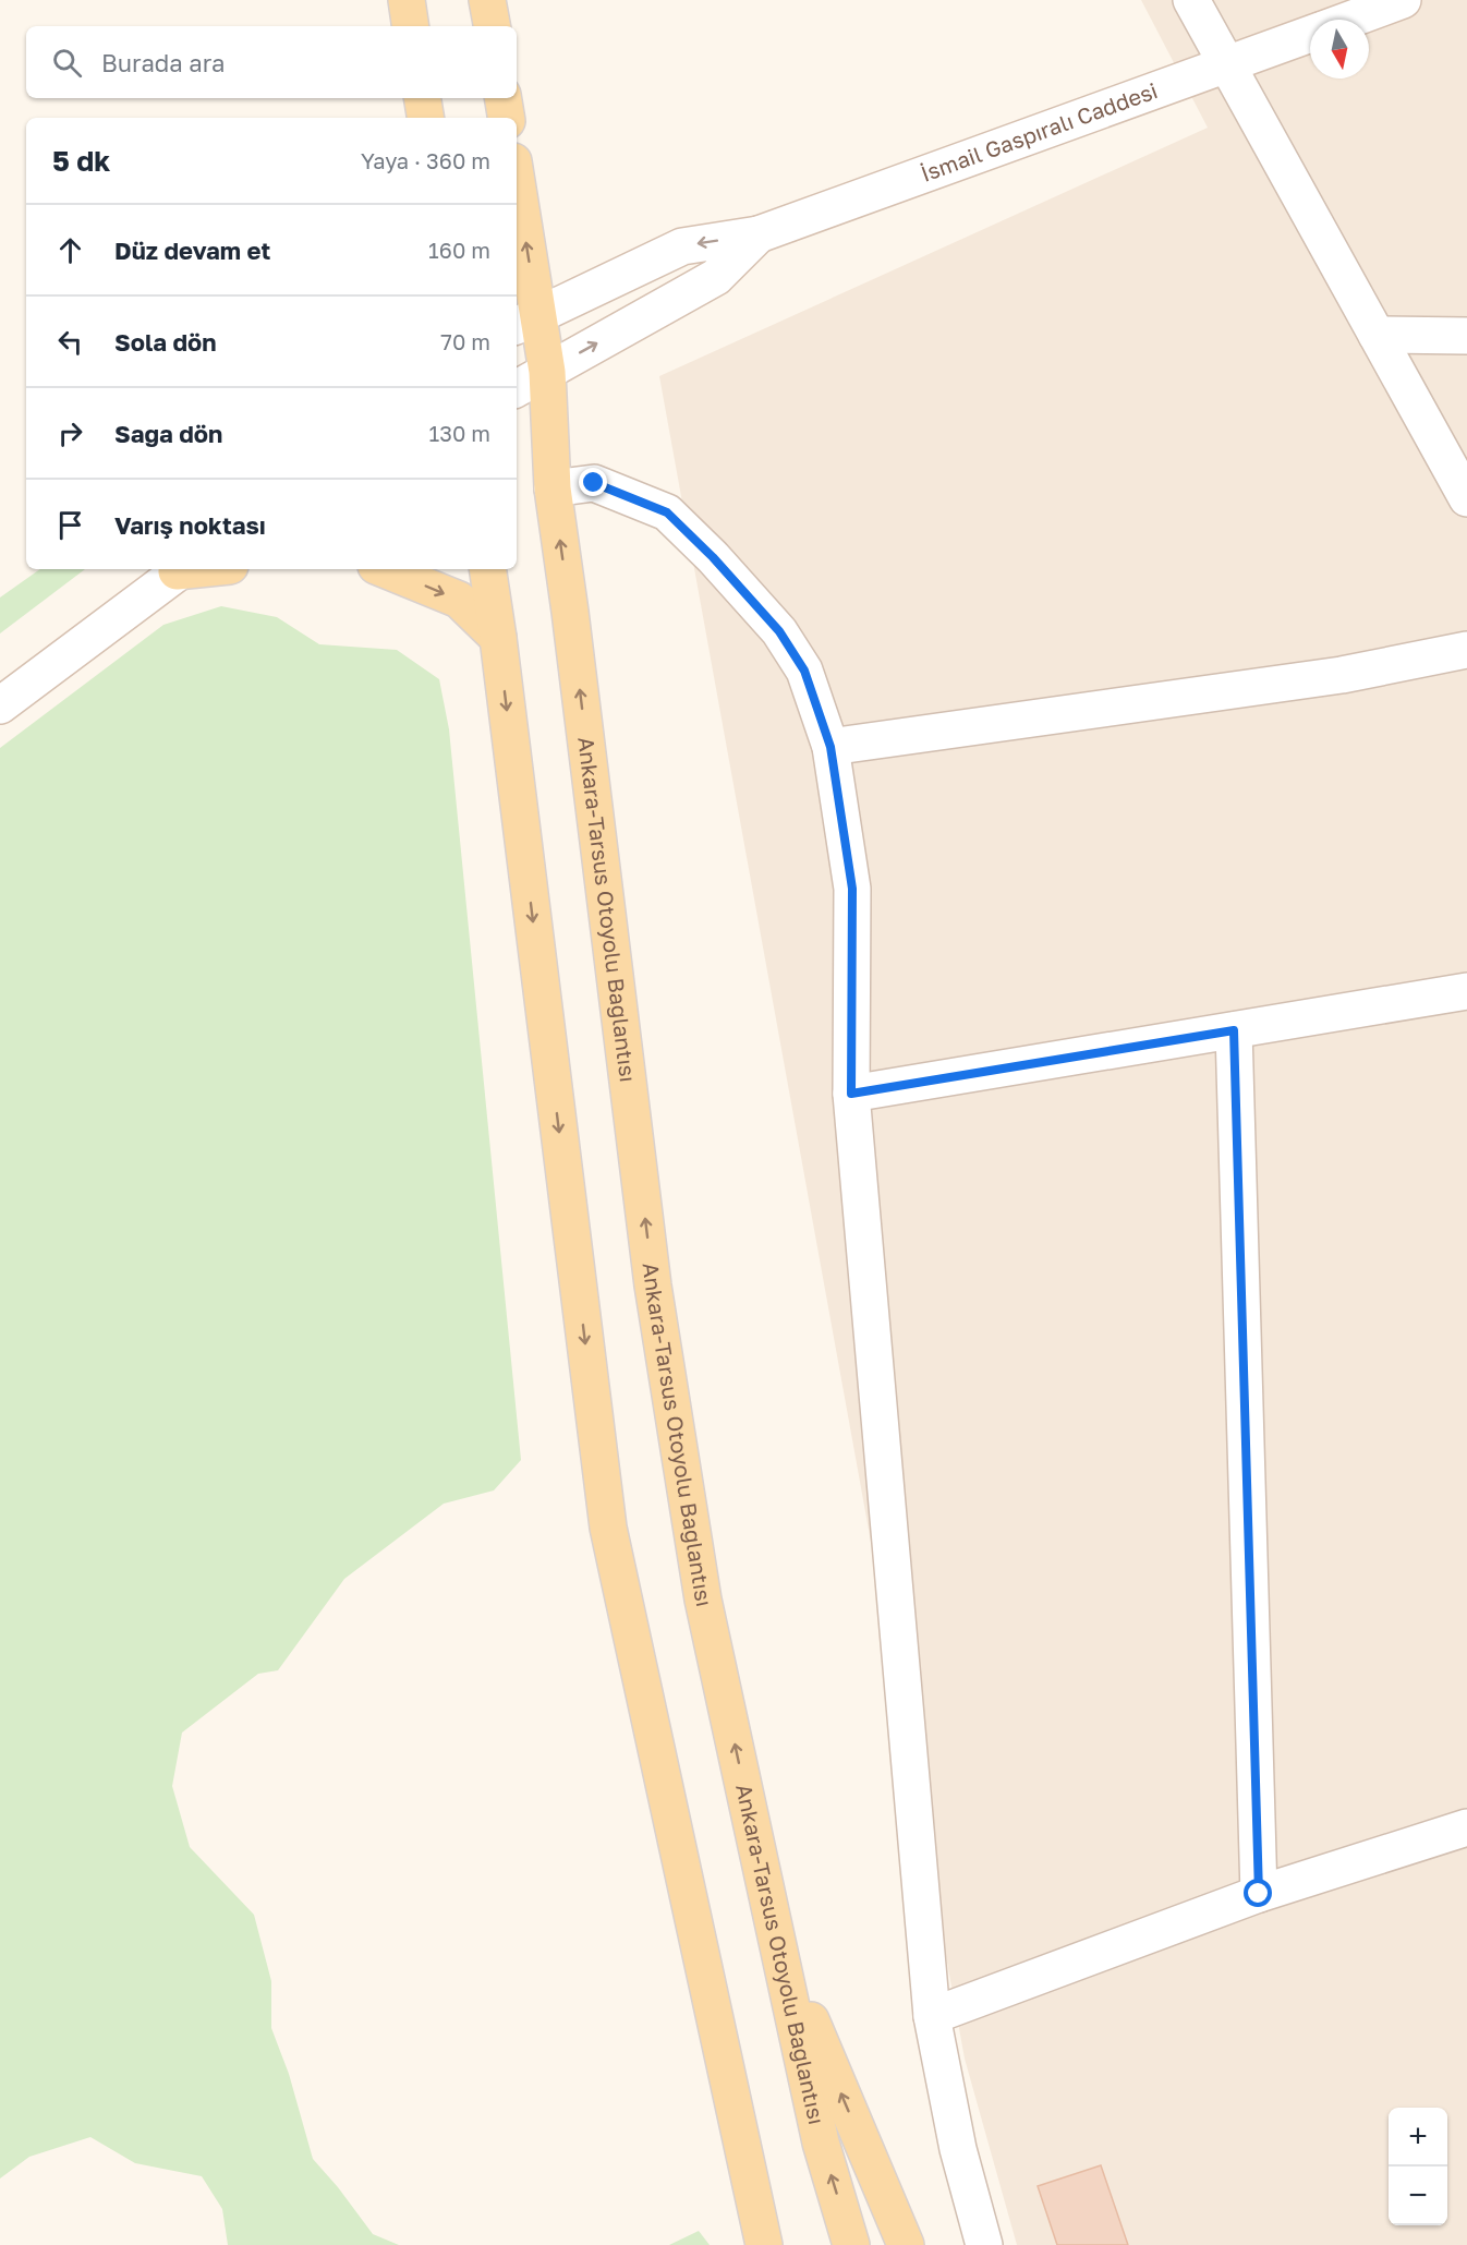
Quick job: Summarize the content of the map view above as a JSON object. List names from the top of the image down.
{
  "streets": {
    "main road": ["Ankara-Tarsus Otoyolu Bağlantısı"],
    "street": ["İsmail Gaspıralı Caddesi"]
  },
  "crossings": [
    ["İsmail Gaspıralı Caddesi", "Ankara-Tarsus Otoyolu Bağlantısı"]
  ],
  "north": "bottom",
  "page": {
    "search": "Burada ara",
    "heading": ["5 dk", "Yaya · 360 m"],
    "list": [
      ["Düz devam et", "160 m"],
      ["Sola dön", "70 m"],
      ["Sağa dön", "130 m"],
      "Varış noktası"
    ],
    "map_buttons": ["+", "−"]
  }
}
